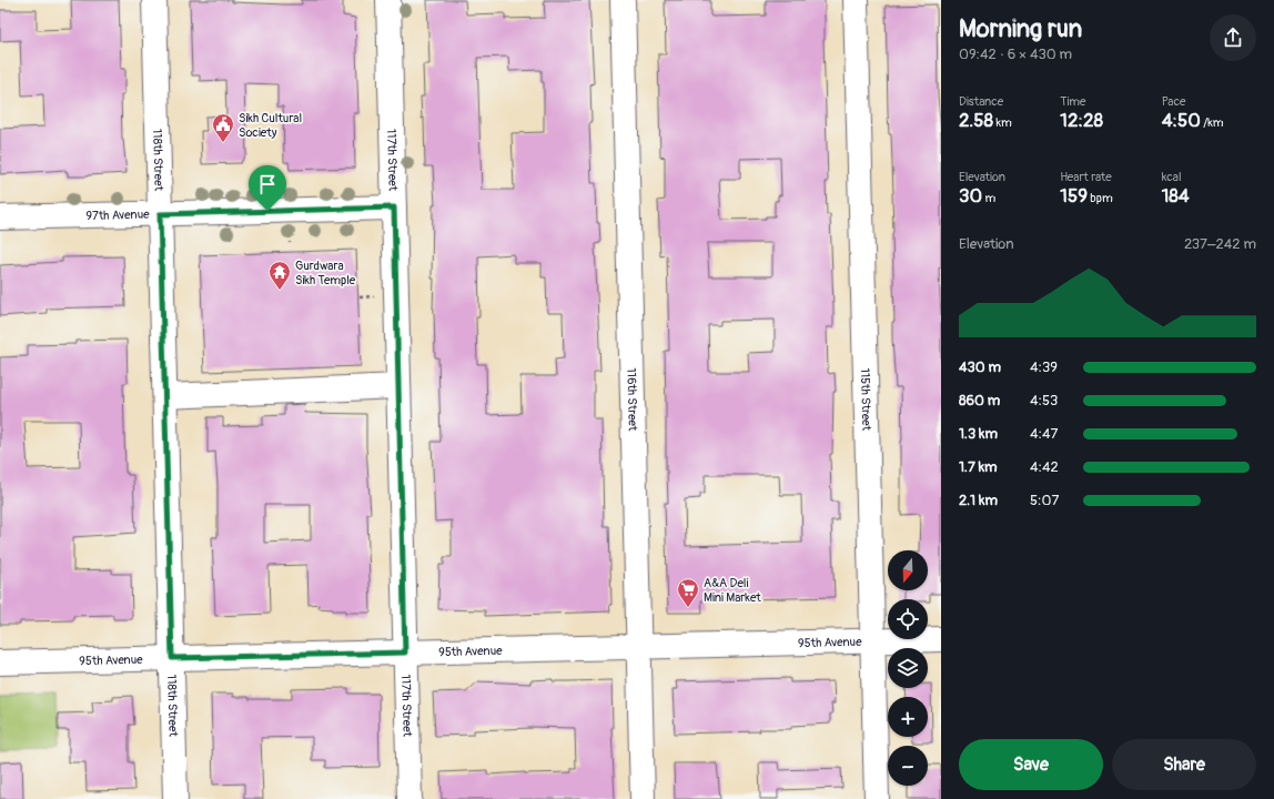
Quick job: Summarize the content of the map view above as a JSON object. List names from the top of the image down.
{
  "streets": {
    "street": [
      "118th Street",
      "117th Street",
      "97th Avenue",
      "116th Street",
      "115th Street",
      "95th Avenue"
    ]
  },
  "crossings": [
    ["118th Street", "97th Avenue"],
    ["118th Street", "95th Avenue"],
    ["117th Street", "97th Avenue"],
    ["117th Street", "95th Avenue"],
    ["116th Street", "95th Avenue"],
    ["115th Street", "95th Avenue"]
  ],
  "places": {
    "public building": ["Sikh Cultural Society"],
    "temple": ["Gurdwara Sikh Temple"],
    "supermarket": ["A&A Deli Mini Market"]
  },
  "north": "bottom",
  "page": {
    "heading": ["Morning run", "09:42 · 6 × 430 m"],
    "stats": [
      ["Distance", "2.58 km"],
      ["Time", "12:28"],
      ["Pace", "4:50 /km"],
      ["Elevation", "30 m"],
      ["Heart rate", "159 bpm"],
      ["kcal", "184"]
    ],
    "chart": ["Elevation", "237–242 m"],
    "list": [
      {
        "name": "430 m",
        "note": "4:39"
      },
      {
        "name": "860 m",
        "note": "4:53"
      },
      {
        "name": "1.3 km",
        "note": "4:47"
      },
      {
        "name": "1.7 km",
        "note": "4:42"
      },
      {
        "name": "2.1 km",
        "note": "5:07"
      }
    ],
    "map_buttons": ["+", "−"],
    "buttons": ["Save", "Share"]
  }
}
